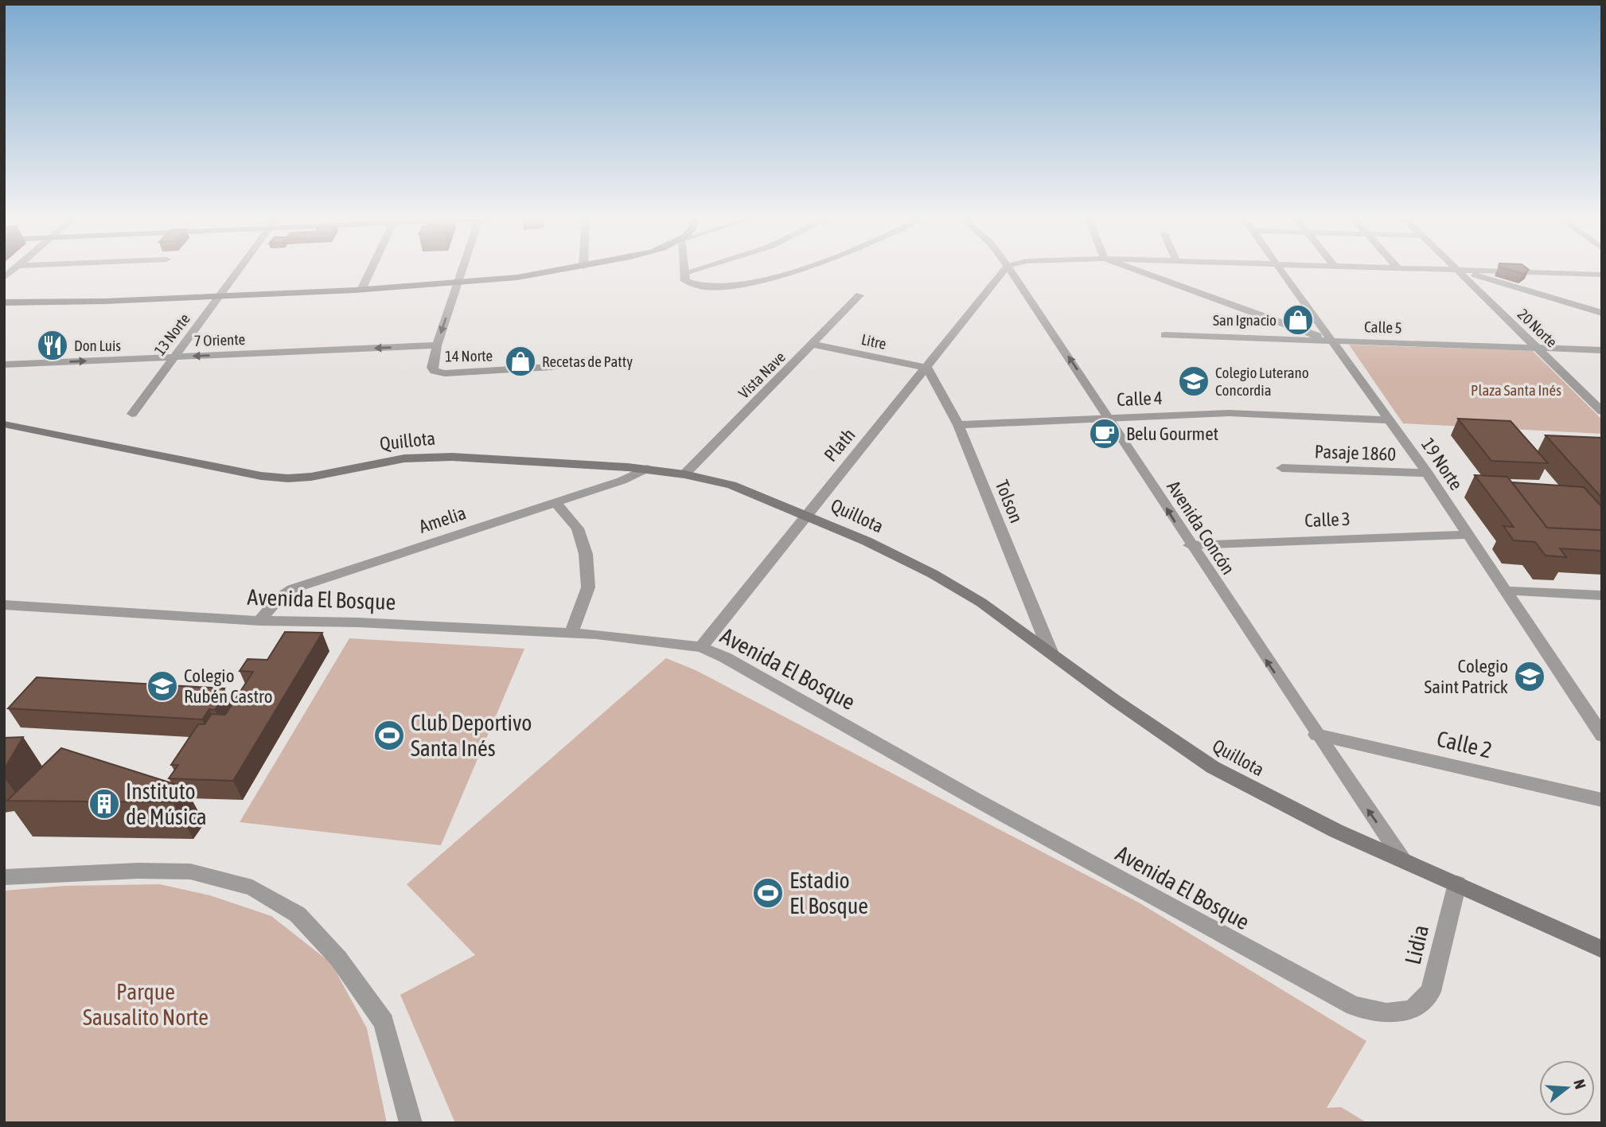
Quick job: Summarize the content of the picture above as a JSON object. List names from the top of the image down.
{
  "streets": {
    "main road": ["Quillota"],
    "street": [
      "Calle 5",
      "20 Norte",
      "13 Norte",
      "7 Oriente",
      "Litre",
      "14 Norte",
      "Vista Nave",
      "Calle 4",
      "Plath",
      "Pasaje 1860",
      "19 Norte",
      "Tolson",
      "Amelia",
      "Calle 3",
      "Avenida Concón",
      "Avenida El Bosque",
      "Calle 2",
      "Lidia"
    ]
  },
  "crossings": [
    ["Calle 5", "20 Norte"],
    ["Calle 5", "19 Norte"],
    ["13 Norte", "7 Oriente"],
    ["7 Oriente", "14 Norte"],
    ["Litre", "Vista Nave"],
    ["Litre", "Plath"],
    ["Litre", "Tolson"],
    ["Vista Nave", "Quillota"],
    ["Calle 4", "19 Norte"],
    ["Calle 4", "Tolson"],
    ["Calle 4", "Avenida Concón"],
    ["Quillota", "Plath"],
    ["Quillota", "Tolson"],
    ["Quillota", "Amelia"],
    ["Quillota", "Avenida Concón"],
    ["Quillota", "Lidia"],
    ["Plath", "Tolson"],
    ["Plath", "Avenida El Bosque"],
    ["Pasaje 1860", "19 Norte"],
    ["19 Norte", "Calle 3"],
    ["Amelia", "Avenida El Bosque"],
    ["Calle 3", "Avenida Concón"],
    ["Avenida Concón", "Calle 2"],
    ["Avenida El Bosque", "Lidia"]
  ],
  "one_way": ["Avenida Concón"],
  "parks": ["Plaza Santa Inés", "Parque Sausalito Norte"],
  "places": {
    "shop": ["San Ignacio", "Recetas de Patty"],
    "restaurant": ["Don Luis"],
    "school or university": ["Colegio Luterano Concordia", "Colegio Saint Patrick", "Colegio Rubén Castro"],
    "cafe": ["Belu Gourmet"],
    "sports": ["Club Deportivo Santa Inés", "Estadio El Bosque"],
    "building": ["Instituto de Música"]
  },
  "north": "right"
}
